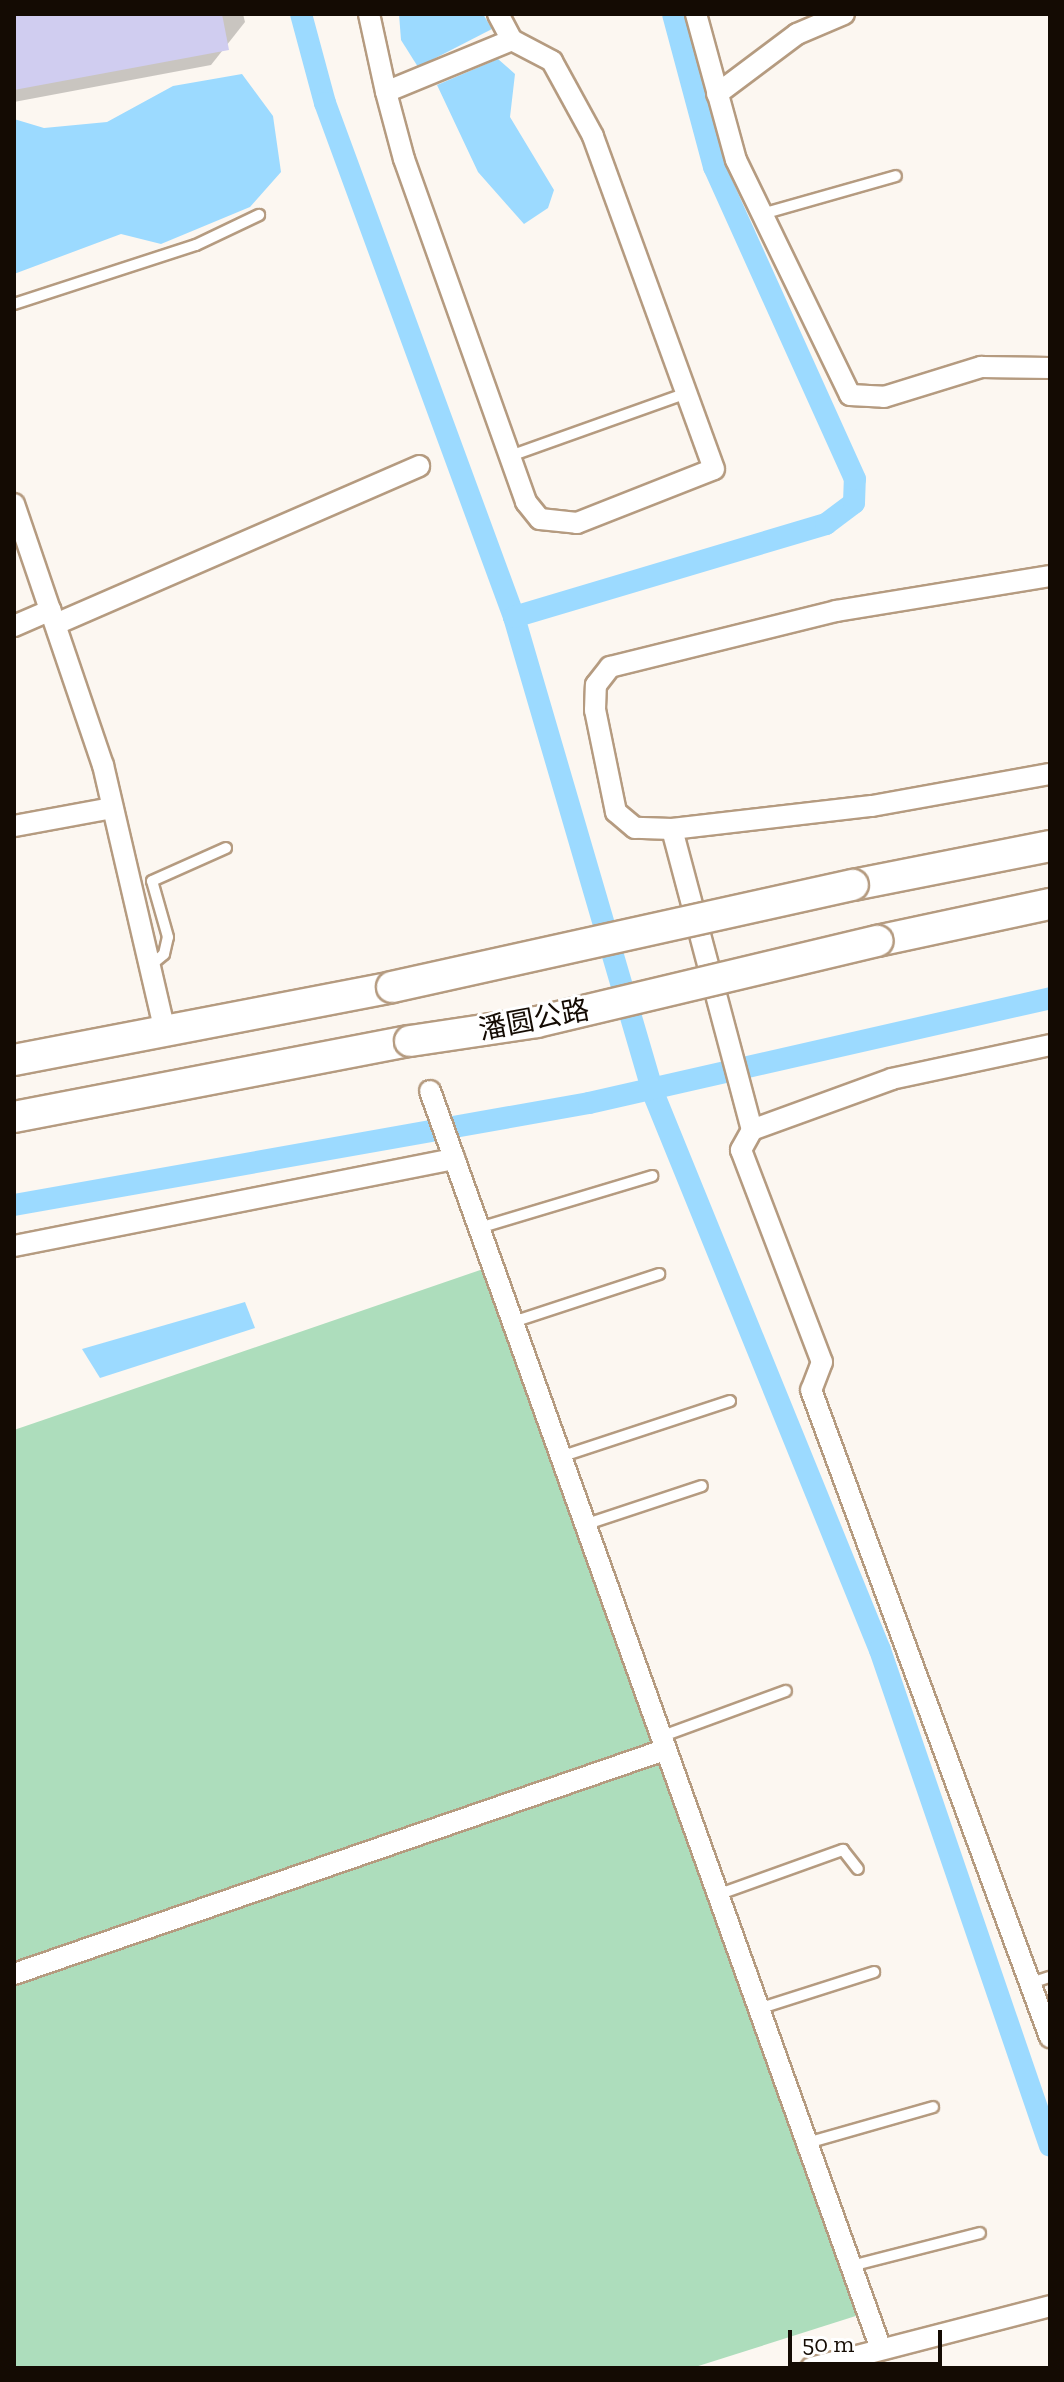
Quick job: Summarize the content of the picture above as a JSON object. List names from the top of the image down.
{
  "streets": {
    "main road": ["潘圆公路"]
  },
  "scale_bar": "50 m"
}
